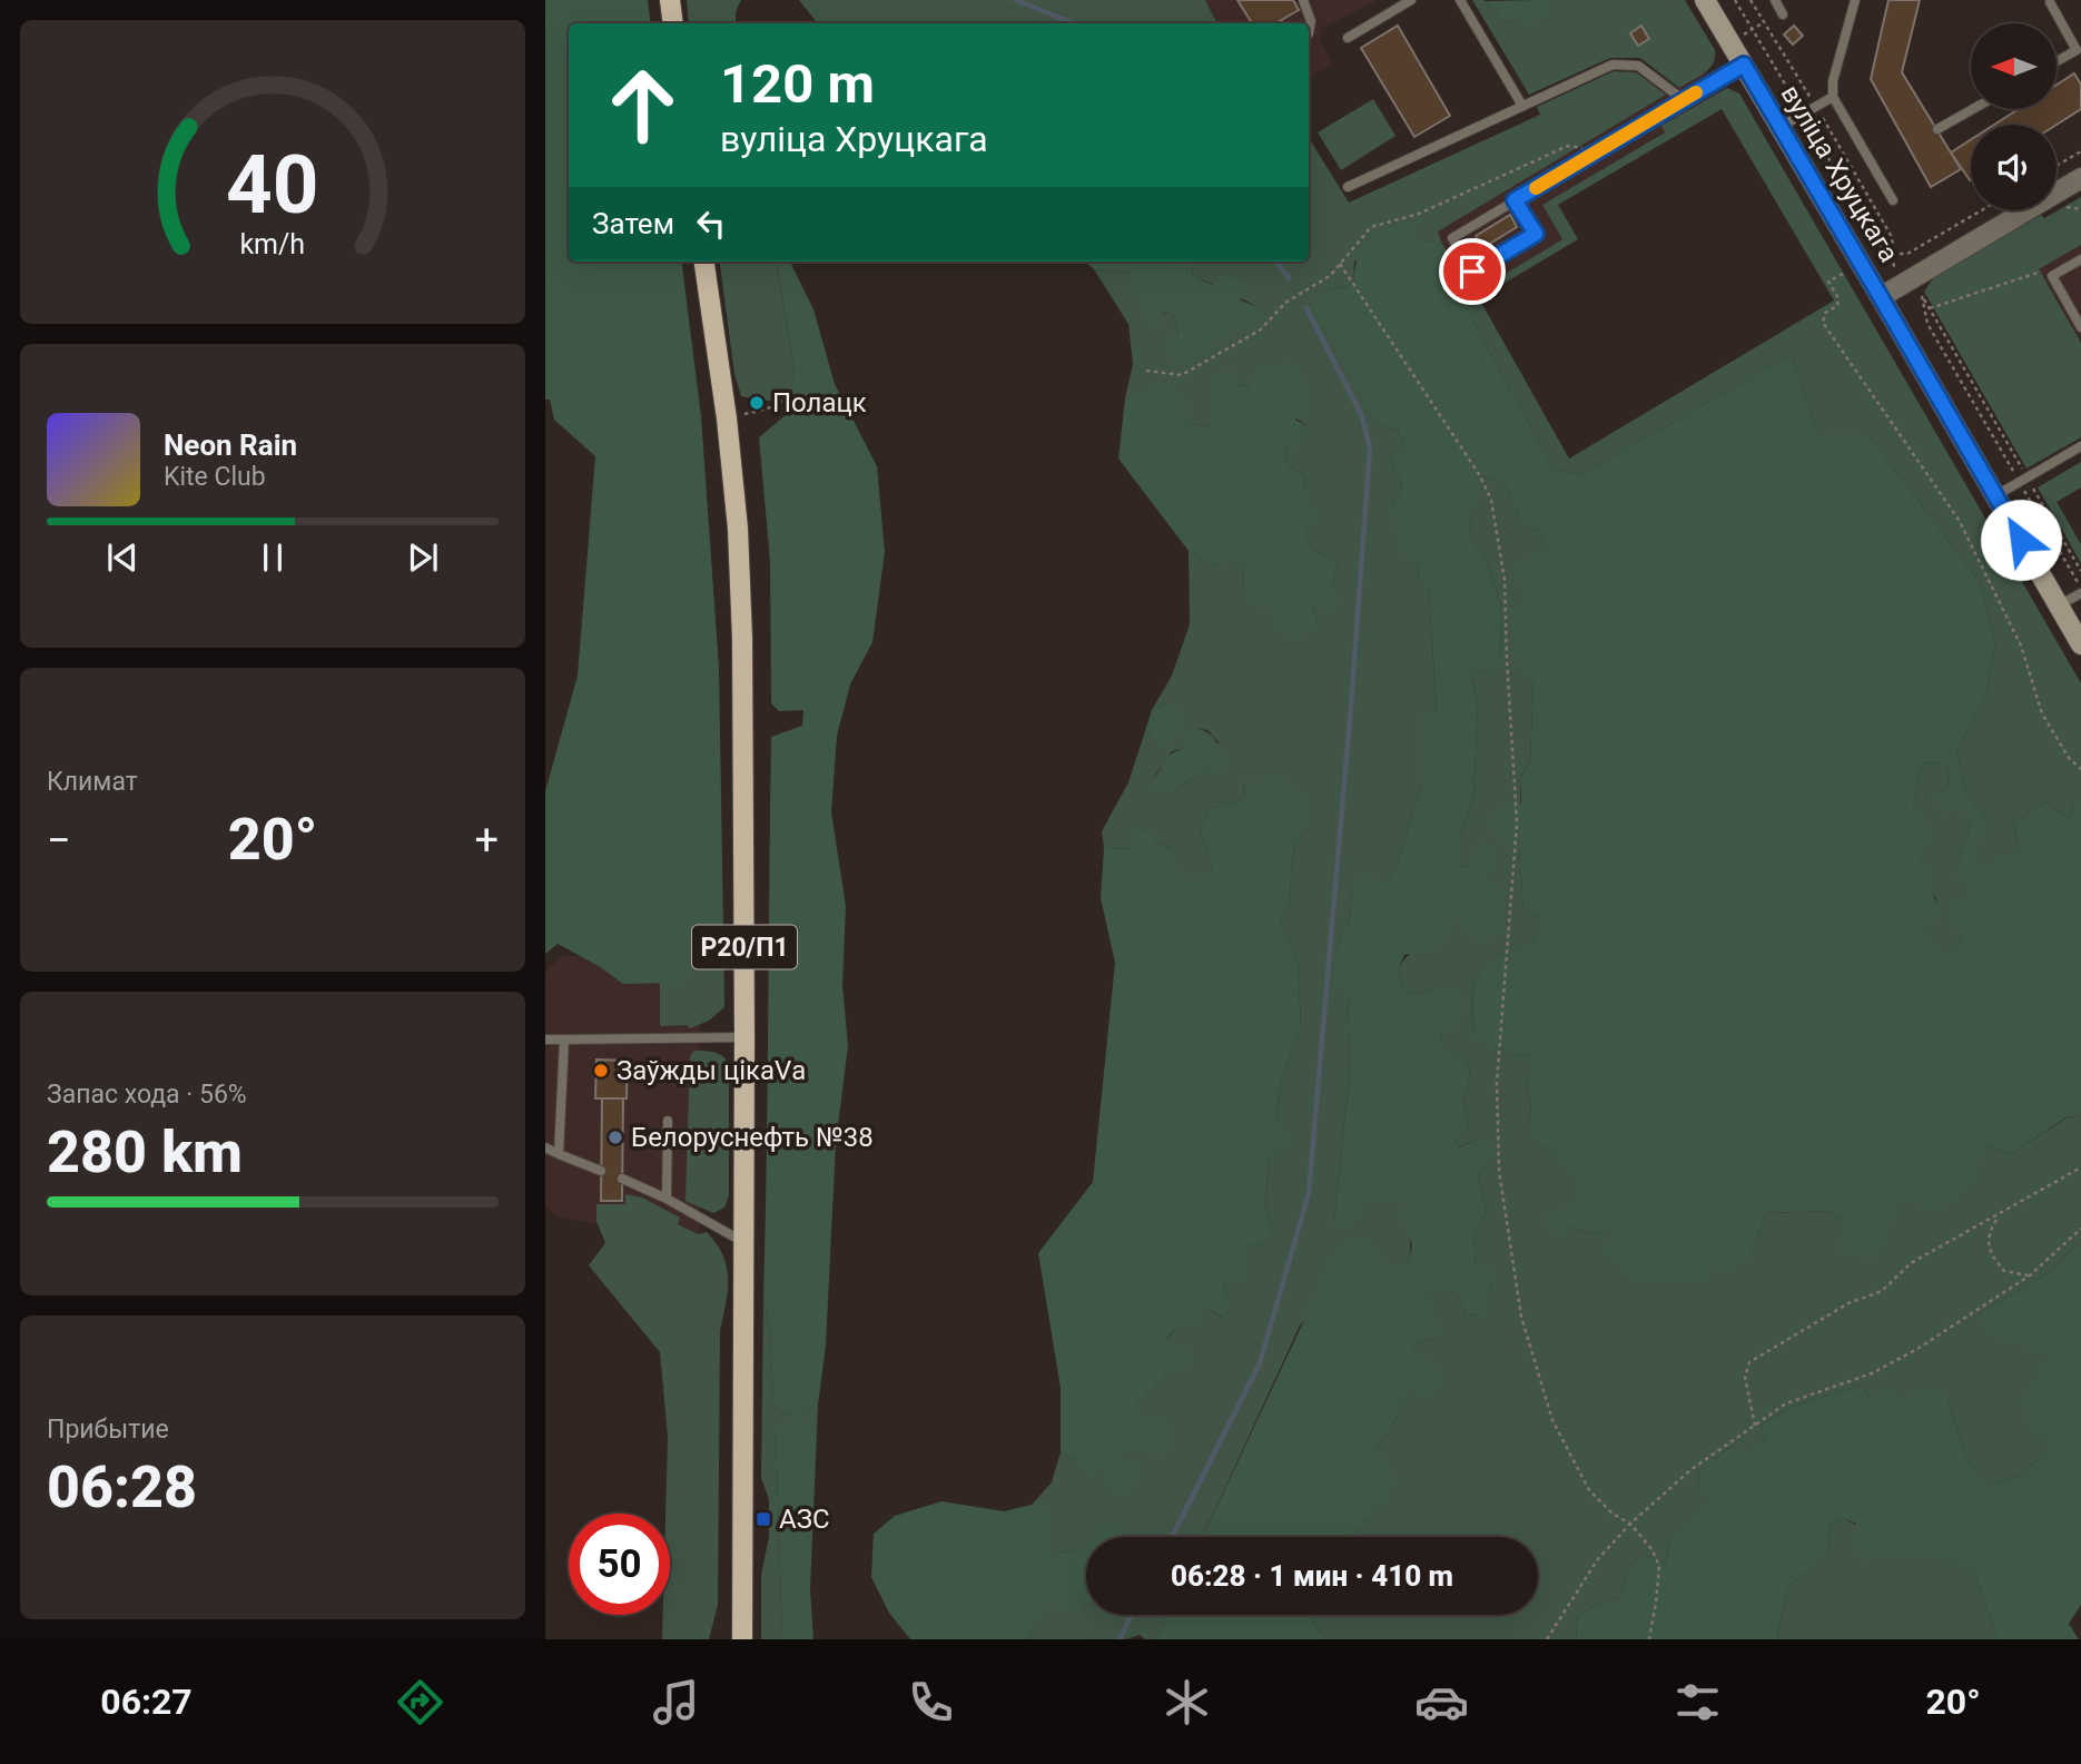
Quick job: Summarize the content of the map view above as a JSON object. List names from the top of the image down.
{
  "streets": {
    "main road": ["вуліца Хруцкага", "Р20/П1"]
  },
  "places": {
    "other": ["Полацк", "Заўжды цікаVа", "Белоруснефть №38"],
    "transit": ["АЗС"]
  },
  "north": "left",
  "page": {
    "turn": ["120 m", "вуліца Хруцкага"],
    "then": "Затем",
    "song": ["Neon Rain", "Kite Club"],
    "tile": [
      "Климат",
      ["Запас хода · 56%", "280 km"],
      ["Прибытие", "06:28"]
    ],
    "heat": ["−", "20°", "+"],
    "limit": "50",
    "trip": "06:28 · 1 мин · 410 m",
    "tabs": ["06:27", "20°"],
    "gauge": ["40", "km/h"]
  }
}
